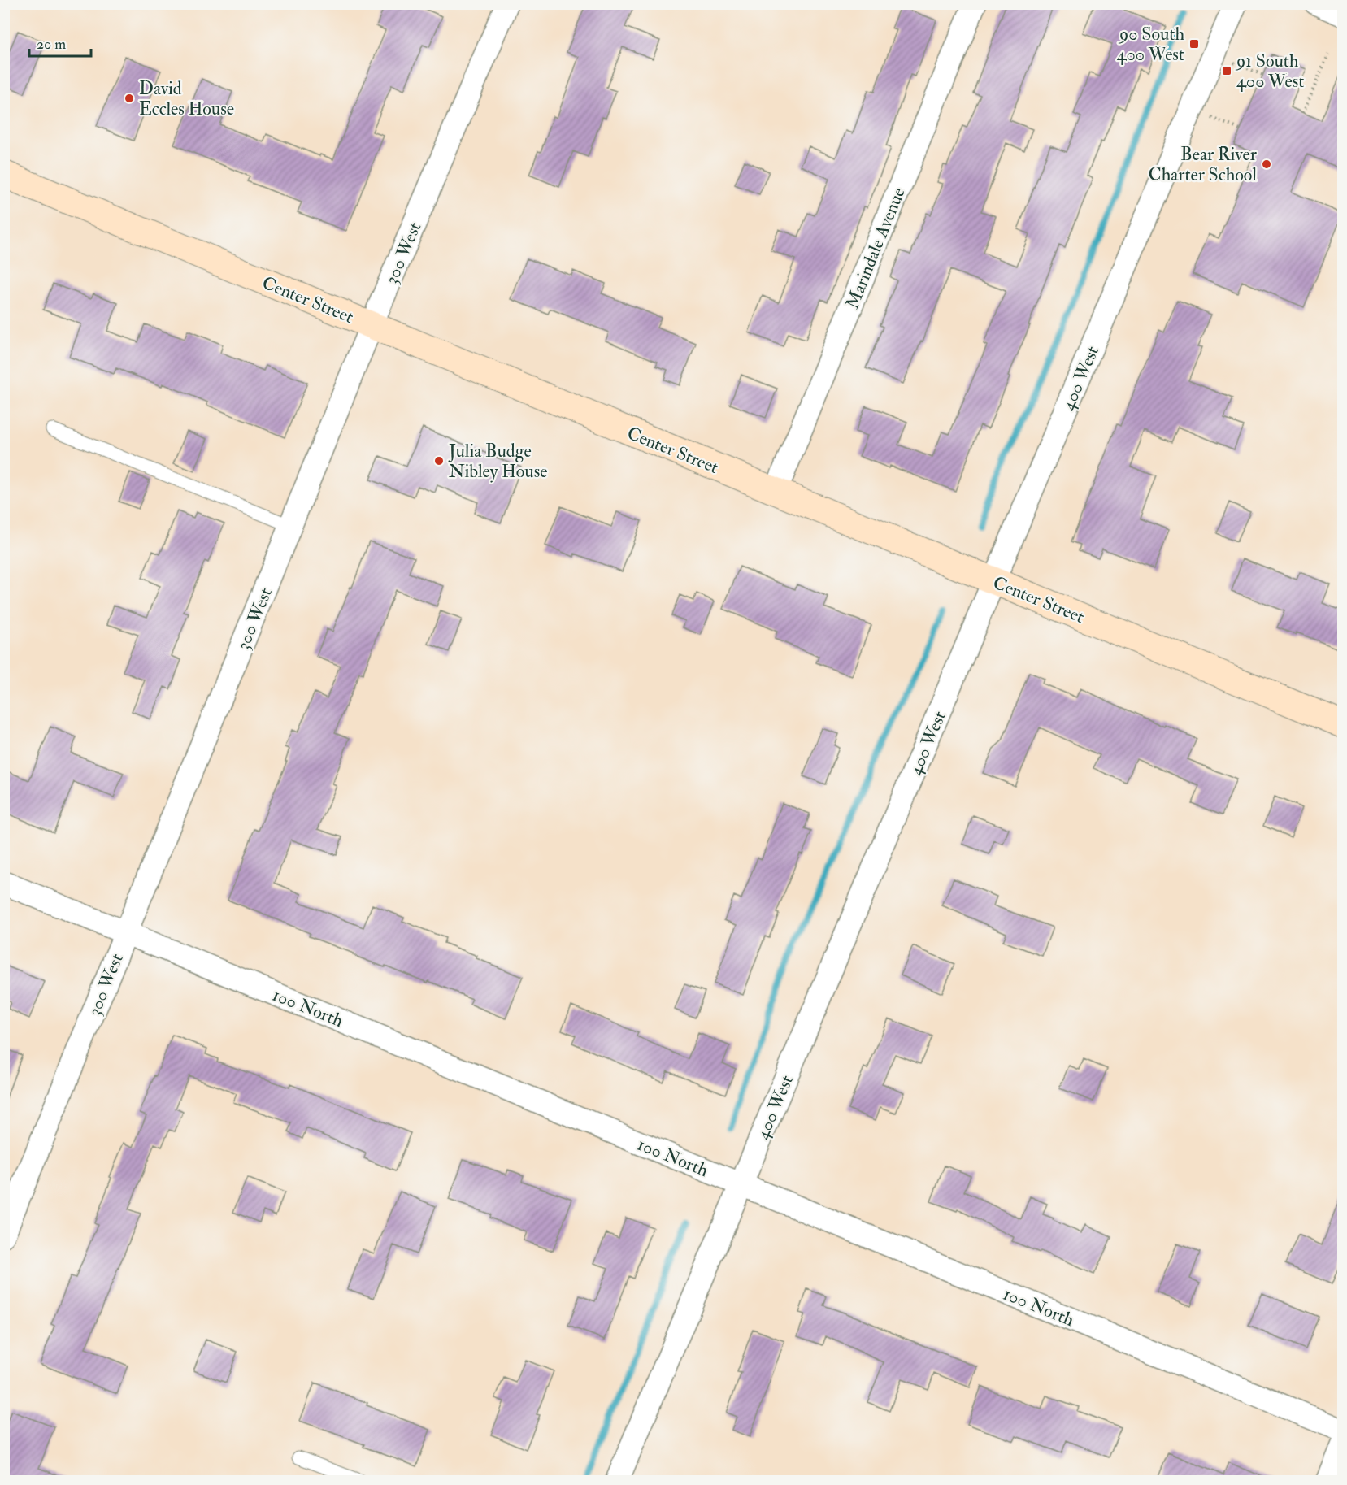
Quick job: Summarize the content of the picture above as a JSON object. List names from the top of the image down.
{
  "streets": {
    "street": [
      "Marindale Avenue",
      "300 West",
      "Center Street",
      "400 West",
      "100 North"
    ]
  },
  "crossings": [
    ["Marindale Avenue", "Center Street"],
    ["300 West", "Center Street"],
    ["300 West", "100 North"],
    ["Center Street", "400 West"],
    ["400 West", "100 North"]
  ],
  "places": {
    "transit": ["90 South 400 West", "91 South 400 West"],
    "other": ["David Eccles House", "Bear River Charter School", "Julia Budge Nibley House"]
  },
  "scale_bar": "20 m"
}
